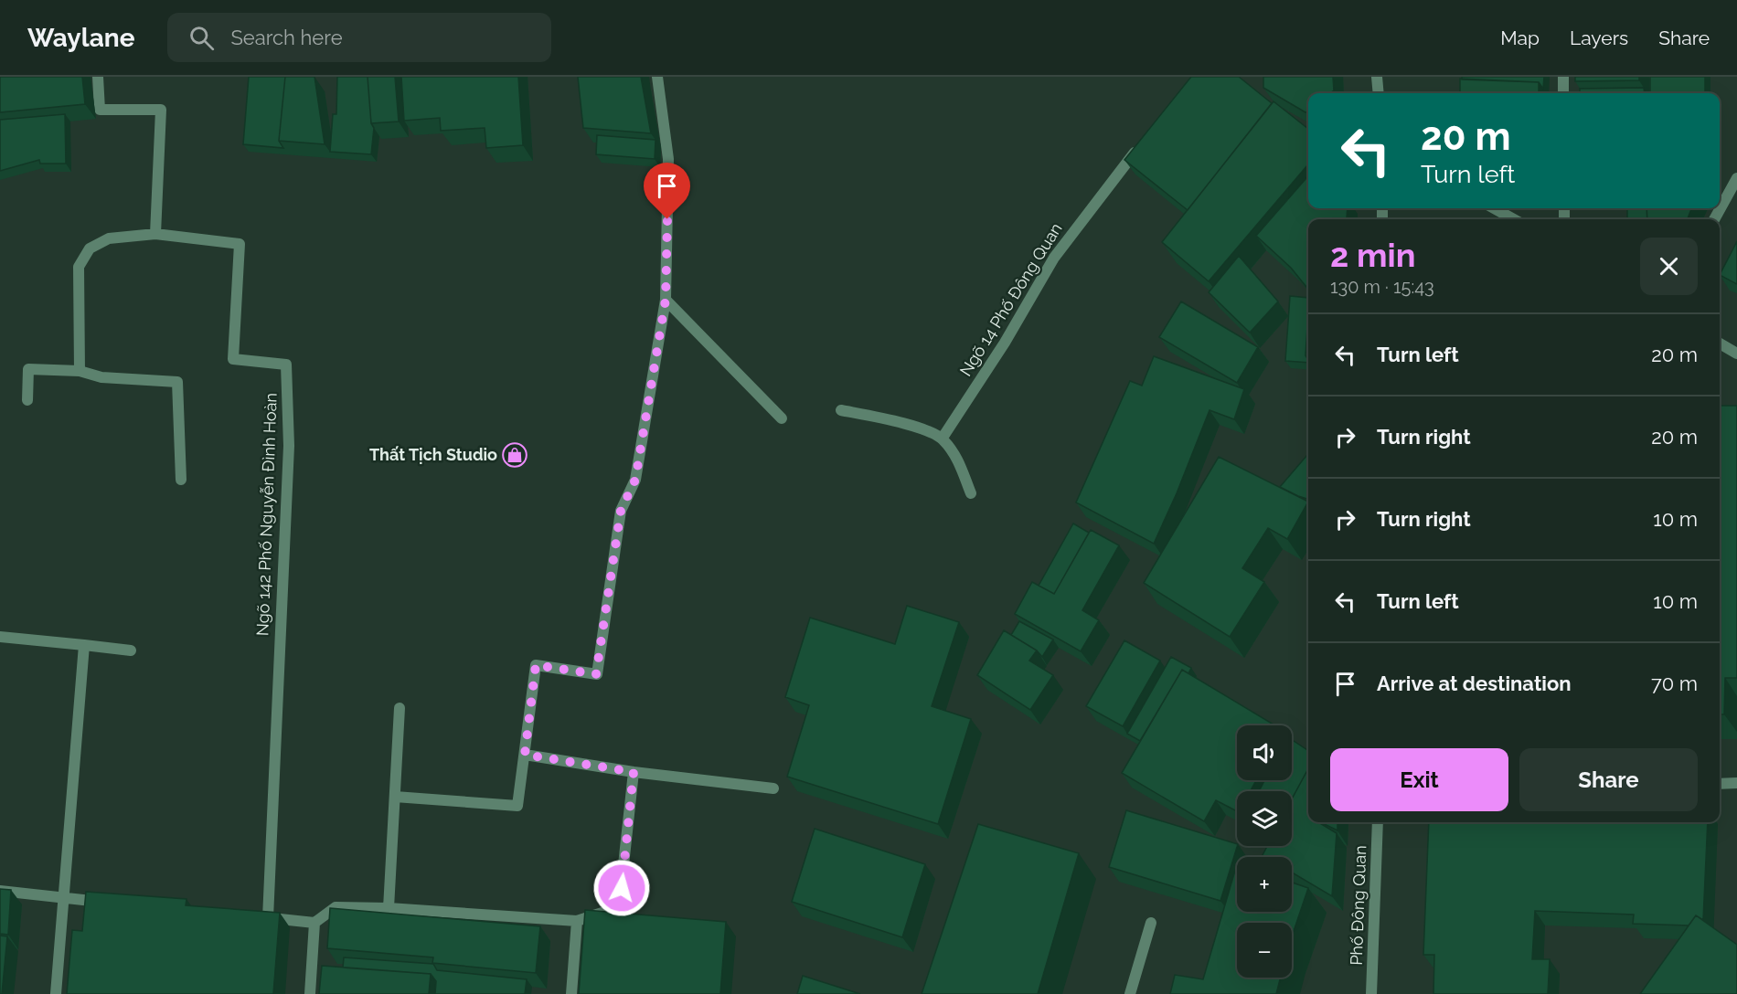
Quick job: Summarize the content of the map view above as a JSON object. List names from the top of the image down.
{
  "streets": {
    "street": ["Ngõ 14 Phố Đông Quan", "Ngõ 142 Phố Nguyễn Đình Hoàn", "Phố Đông Quan"]
  },
  "places": {
    "shop": ["Thất Tịch Studio"]
  },
  "page": {
    "header": "Waylane",
    "search": "Search here",
    "nav": ["Map", "Layers", "Share"],
    "turn": ["20 m", "Turn left"],
    "heading": ["2 min", "130 m · 15:43"],
    "list": [
      {
        "name": "Turn left",
        "value": "20 m"
      },
      {
        "name": "Turn right",
        "value": "20 m"
      },
      {
        "name": "Turn right",
        "value": "10 m"
      },
      {
        "name": "Turn left",
        "value": "10 m"
      },
      {
        "name": "Arrive at destination",
        "value": "70 m"
      }
    ],
    "map_buttons": ["+", "−"],
    "buttons": ["Exit", "Share"]
  }
}
